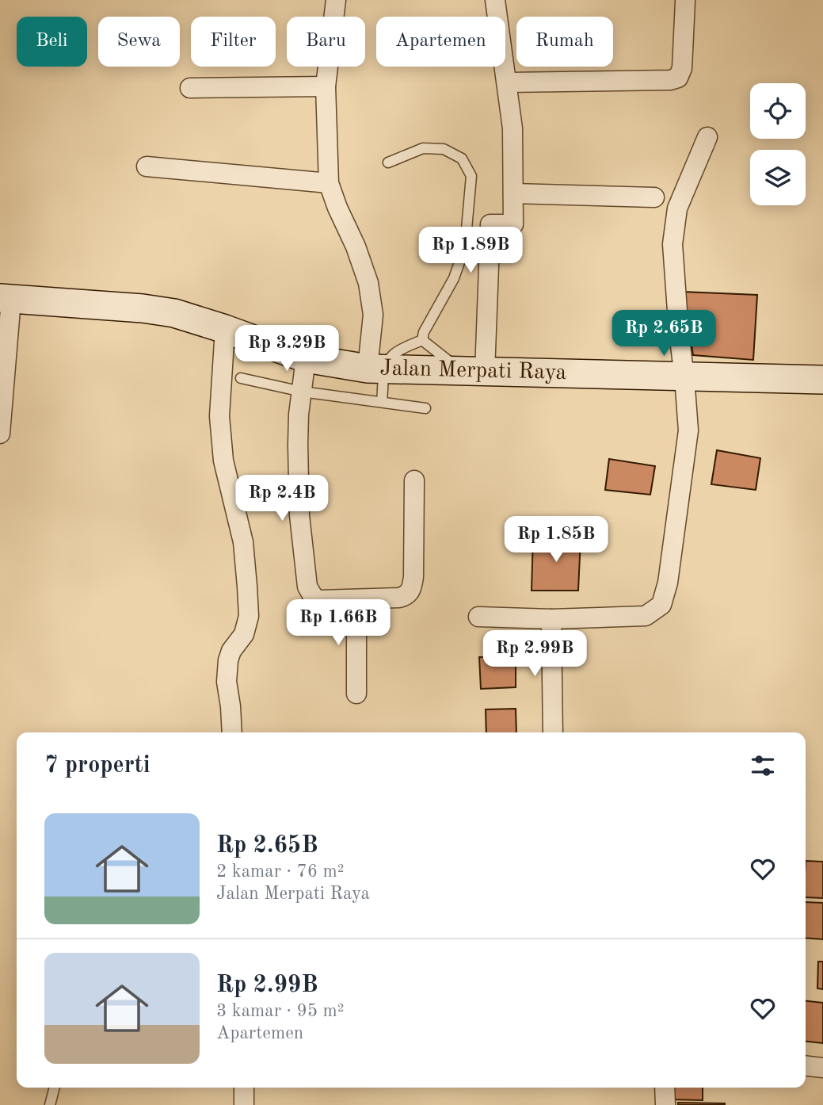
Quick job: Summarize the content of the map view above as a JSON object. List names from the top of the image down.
{
  "streets": {
    "main road": ["Jalan Merpati Raya"]
  },
  "page": {
    "chip": [
      "Beli",
      "Sewa",
      "Filter",
      "Baru",
      "Apartemen",
      "Rumah"
    ],
    "price": [
      "Rp 1.89B",
      "Rp 2.65B",
      "Rp 3.29B",
      "Rp 2.4B",
      "Rp 1.85B",
      "Rp 1.66B",
      "Rp 2.99B"
    ],
    "heading": "7 properti",
    "list": [
      {
        "name": "Rp 2.65B",
        "note": "2 kamar · 76 m² · Jalan Merpati Raya"
      },
      {
        "name": "Rp 2.99B",
        "note": "3 kamar · 95 m² · Apartemen"
      }
    ]
  }
}
